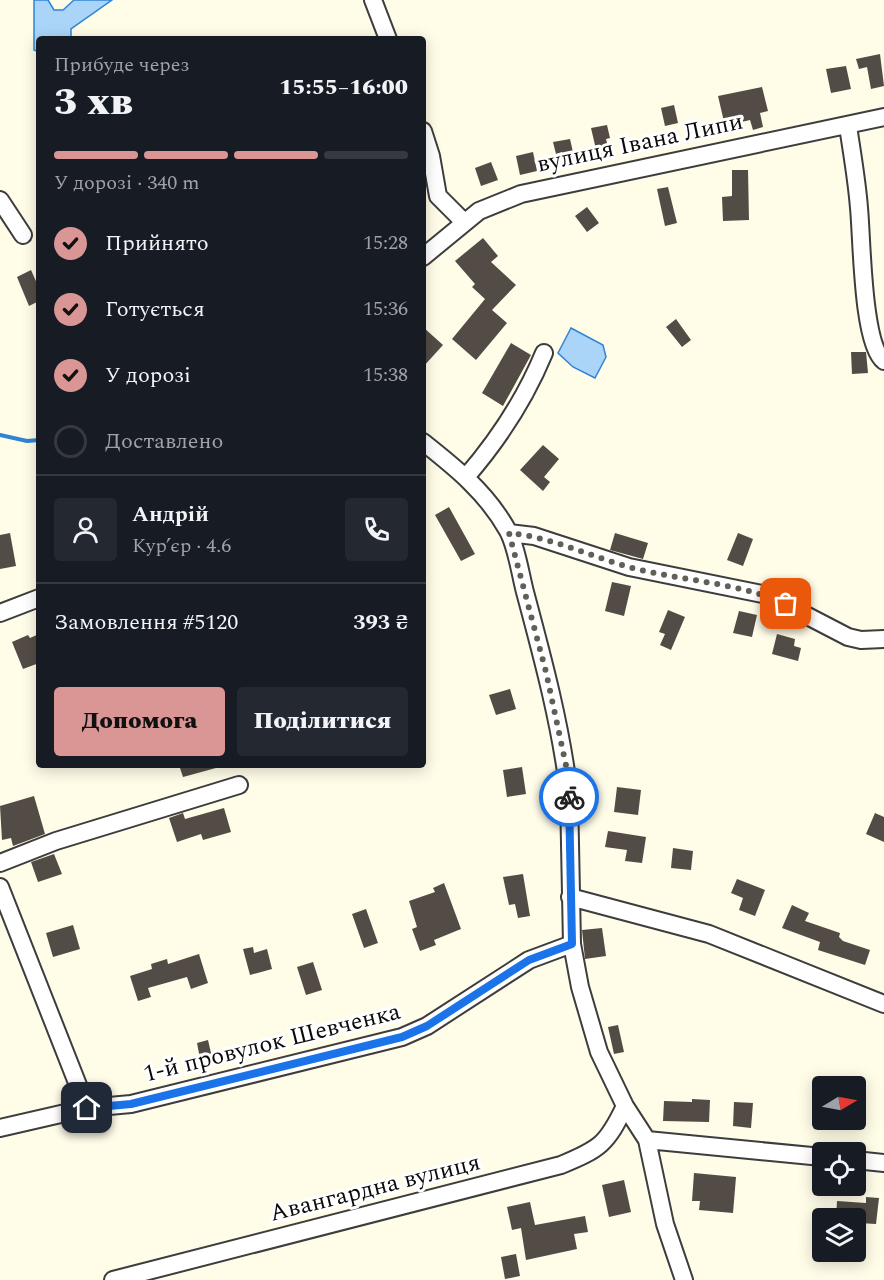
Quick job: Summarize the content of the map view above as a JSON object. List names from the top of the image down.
{
  "streets": {
    "street": ["вулиця Івана Липи", "1-й провулок Шевченка", "Авангардна вулиця"]
  },
  "north": "right",
  "page": {
    "heading": ["3 хв", "Прибуде через", "15:55–16:00"],
    "panel": [
      "Андрій",
      "Кур’єр · 4.6",
      "Замовлення #5120",
      "393 ₴"
    ],
    "bar": "У дорозі · 340 m",
    "list": [
      ["Прийнято", "15:28"],
      ["Готується", "15:36"],
      ["У дорозі", "15:38"],
      "Доставлено"
    ],
    "buttons": ["Допомога", "Поділитися"]
  }
}
